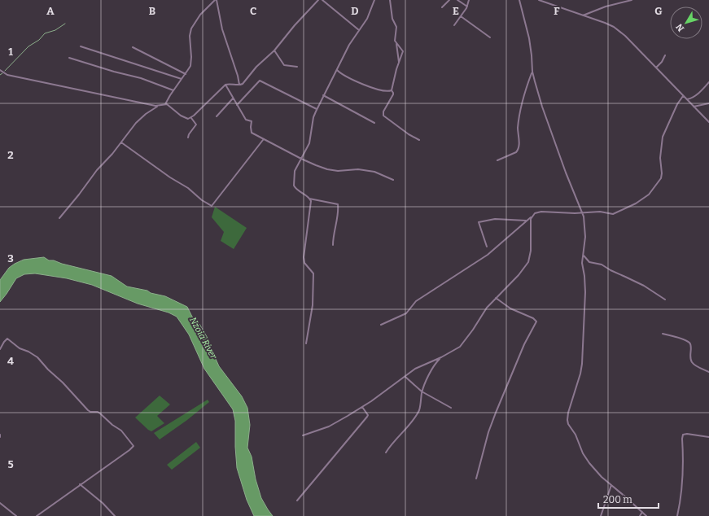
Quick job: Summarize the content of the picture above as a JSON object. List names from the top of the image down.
{
  "water": ["Nzoia River"],
  "scale_bar": "200 m",
  "north": "bottom left",
  "grid": {
    "columns": [
      "A",
      "B",
      "C",
      "D",
      "E",
      "F",
      "G"
    ],
    "rows": [
      "1",
      "2",
      "3",
      "4",
      "5"
    ]
  }
}
